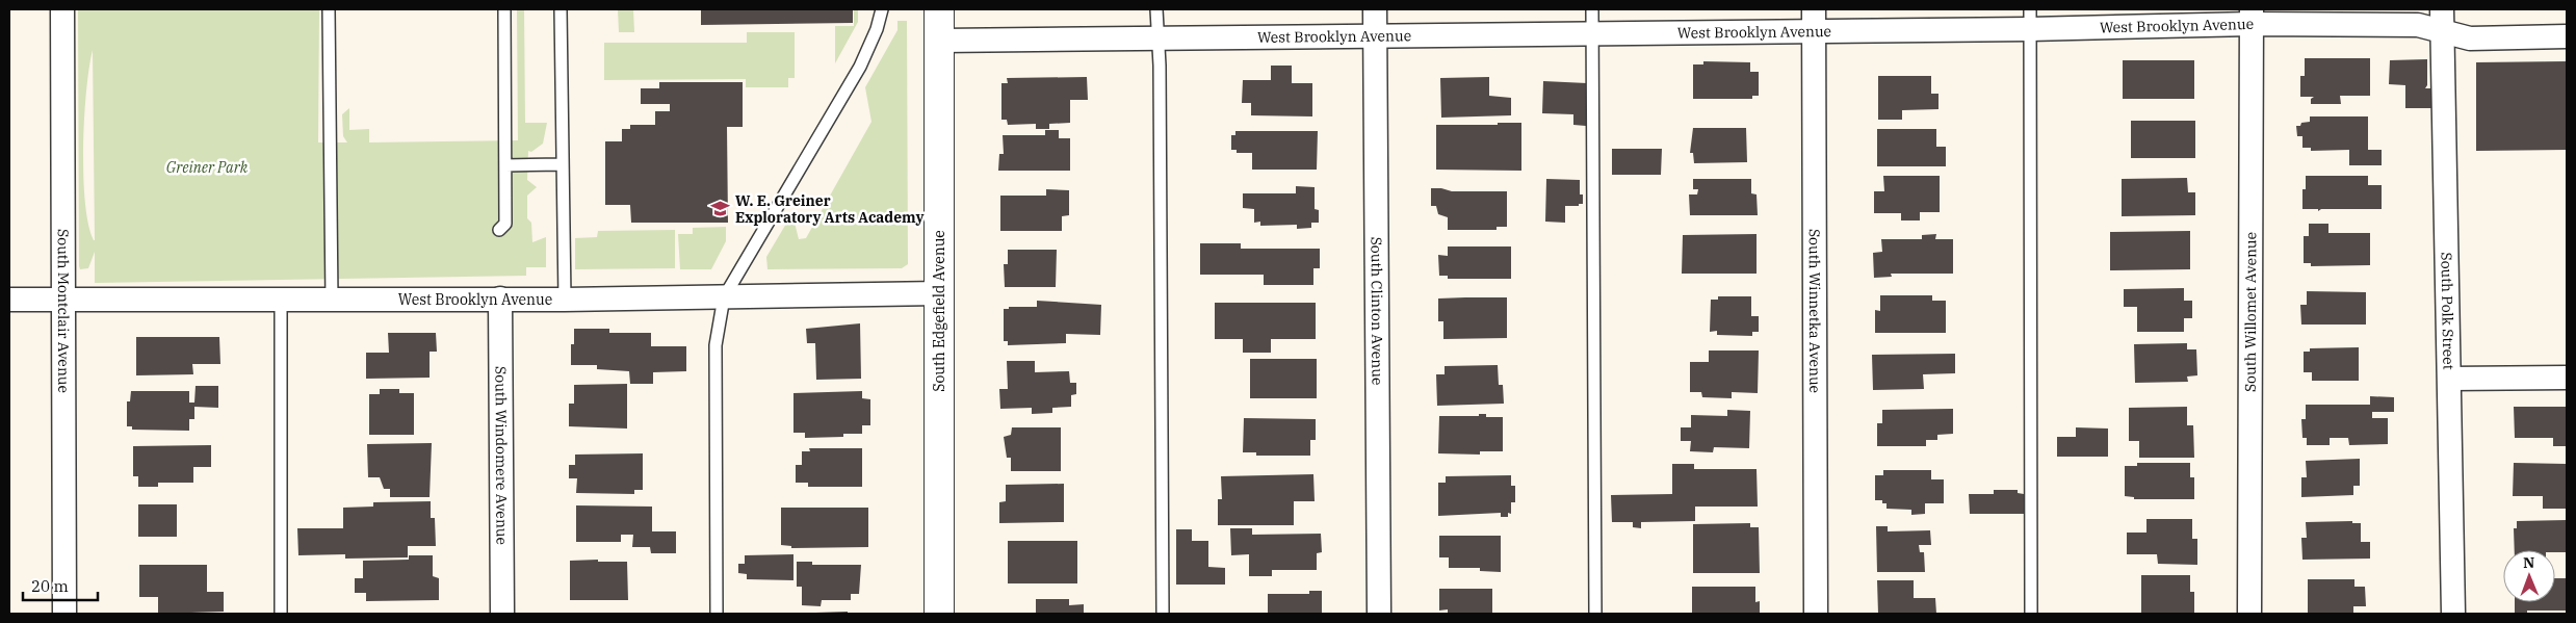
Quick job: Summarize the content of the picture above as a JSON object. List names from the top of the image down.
{
  "streets": {
    "street": [
      "West Brooklyn Avenue",
      "South Edgefield Avenue",
      "South Winnetka Avenue",
      "South Willomet Avenue",
      "South Polk Street",
      "South Montclair Avenue",
      "South Clinton Avenue",
      "South Windomere Avenue"
    ]
  },
  "crossings": [
    ["West Brooklyn Avenue", "South Edgefield Avenue"],
    ["West Brooklyn Avenue", "South Winnetka Avenue"],
    ["West Brooklyn Avenue", "South Willomet Avenue"],
    ["West Brooklyn Avenue", "South Polk Street"],
    ["West Brooklyn Avenue", "South Montclair Avenue"],
    ["West Brooklyn Avenue", "South Clinton Avenue"],
    ["West Brooklyn Avenue", "South Windomere Avenue"]
  ],
  "parks": ["Greiner Park"],
  "places": {
    "school or university": ["W. E. Greiner Exploratory Arts Academy"]
  },
  "scale_bar": "20 m",
  "north": "top"
}
